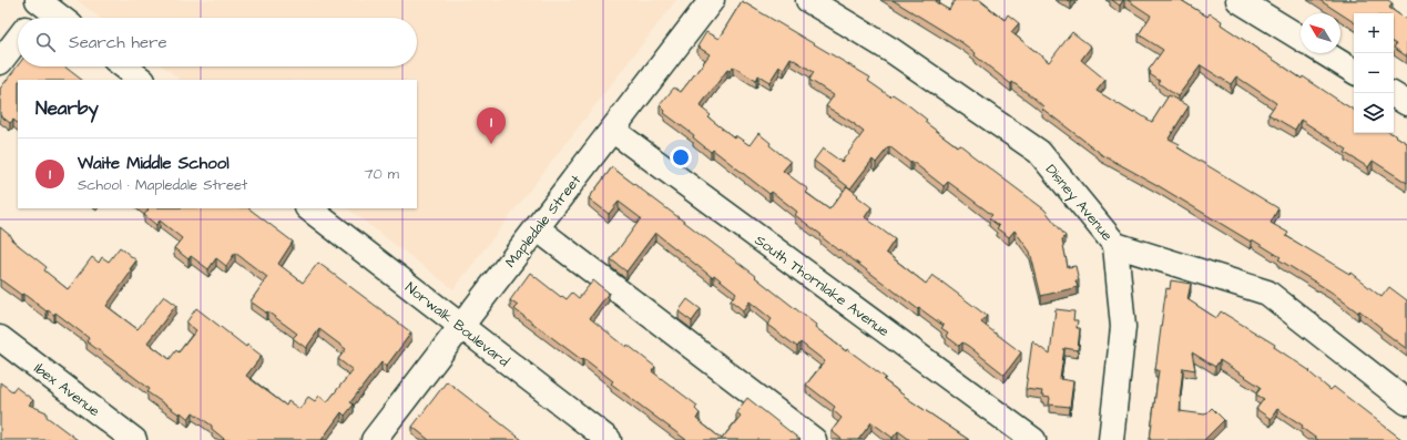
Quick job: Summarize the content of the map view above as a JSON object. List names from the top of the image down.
{
  "streets": {
    "street": [
      "Disney Avenue",
      "Mapledale Street",
      "South Thornlake Avenue",
      "Norwalk Boulevard",
      "Ibex Avenue"
    ]
  },
  "crossings": [
    ["Mapledale Street", "South Thornlake Avenue"],
    ["Mapledale Street", "Norwalk Boulevard"]
  ],
  "north": "top left",
  "page": {
    "map_buttons": ["+", "−"],
    "search": "Search here",
    "heading": "Nearby",
    "pins": "1",
    "list": [
      {
        "mark": "1",
        "name": "Waite Middle School",
        "note": "School · Mapledale Street",
        "value": "70 m"
      }
    ]
  }
}
